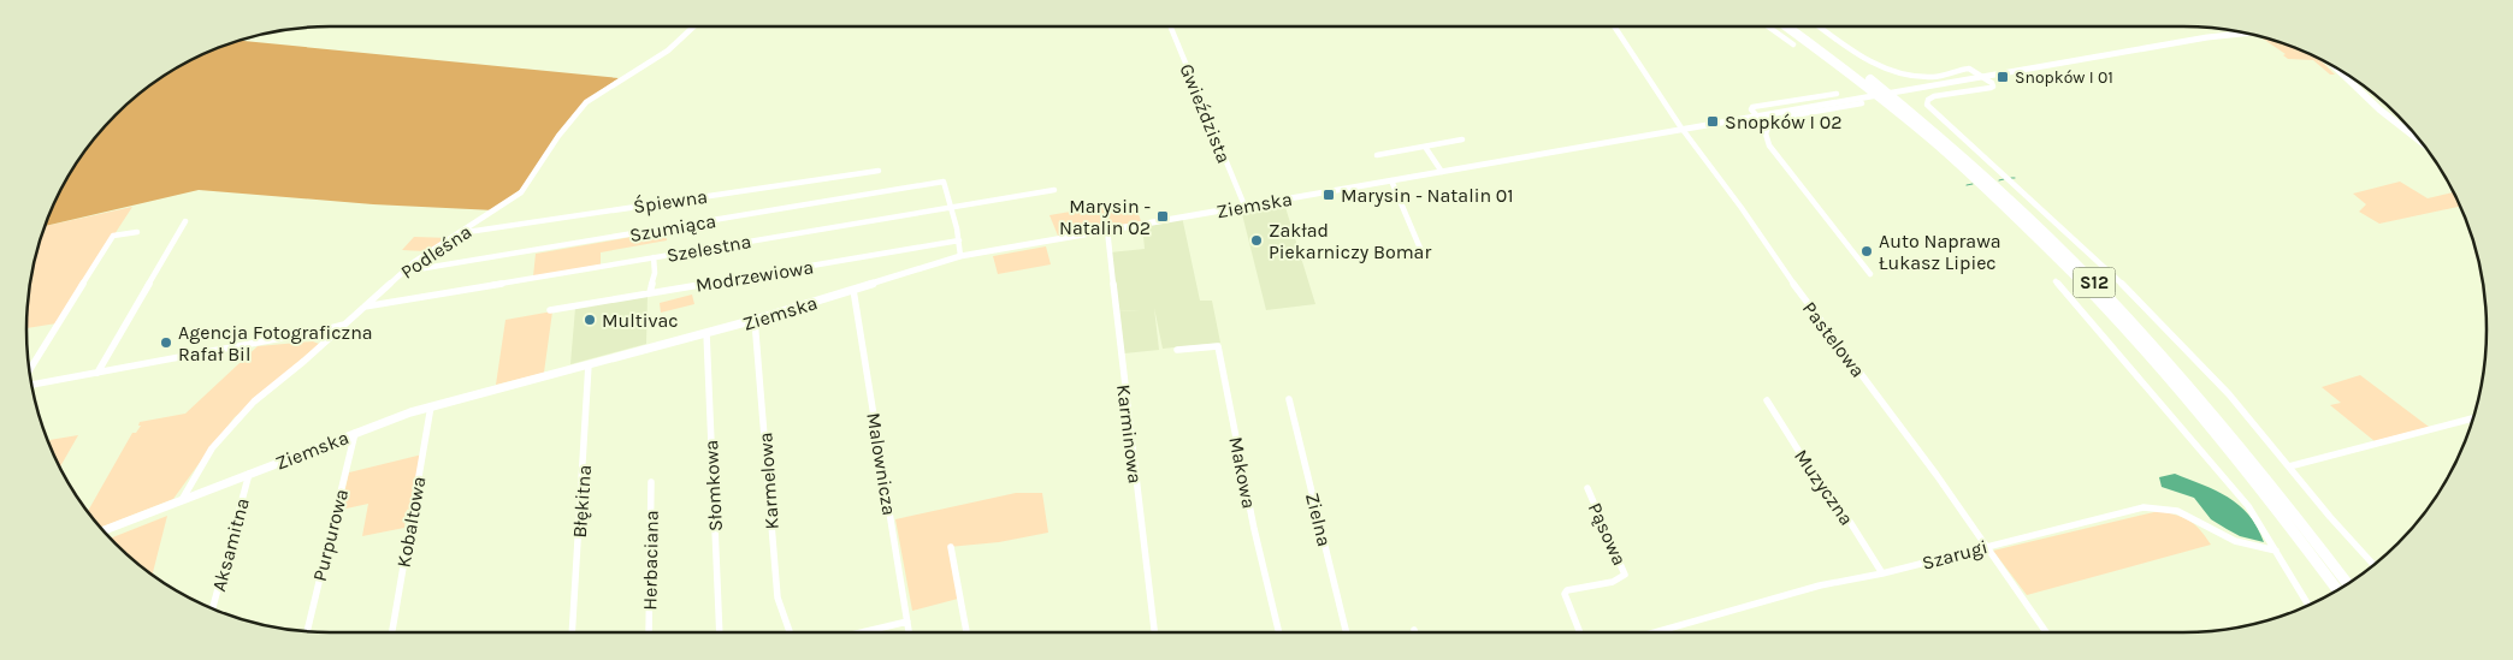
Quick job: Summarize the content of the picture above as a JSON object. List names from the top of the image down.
{
  "streets": {
    "highway": ["S12"],
    "street": [
      "Gwieździsta",
      "Śpiewna",
      "Ziemska",
      "Szumiąca",
      "Szelestna",
      "Podleśna",
      "Modrzewiowa",
      "Pastelowa",
      "Karminowa",
      "Malownicza",
      "Makowa",
      "Karmelowa",
      "Słomkowa",
      "Muzyczna",
      "Błękitna",
      "Zielna",
      "Kobaltowa",
      "Pąsowa",
      "Purpurowa",
      "Aksamitna",
      "Szarugi",
      "Herbaciana"
    ]
  },
  "crossings": [
    ["Gwieździsta", "Ziemska"],
    ["Śpiewna", "Podleśna"],
    ["Ziemska", "Podleśna"],
    ["Ziemska", "Pastelowa"],
    ["Ziemska", "Karminowa"],
    ["Ziemska", "Malownicza"],
    ["Ziemska", "Karmelowa"],
    ["Ziemska", "Słomkowa"],
    ["Ziemska", "Błękitna"],
    ["Ziemska", "Kobaltowa"],
    ["Ziemska", "Purpurowa"],
    ["Ziemska", "Aksamitna"],
    ["Szumiąca", "Szelestna"],
    ["Szumiąca", "Podleśna"],
    ["Szelestna", "Podleśna"],
    ["Pastelowa", "Szarugi"],
    ["Muzyczna", "Szarugi"]
  ],
  "places": {
    "transit": [
      "Snopków I 01",
      "Snopków I 02",
      "Marysin - Natalin 01",
      "Marysin - Natalin 02"
    ],
    "other": [
      "Zakład Piekarniczy Bomar",
      "Auto Naprawa Łukasz Lipiec",
      "Multivac",
      "Agencja Fotograficzna Rafał Bil"
    ]
  }
}
